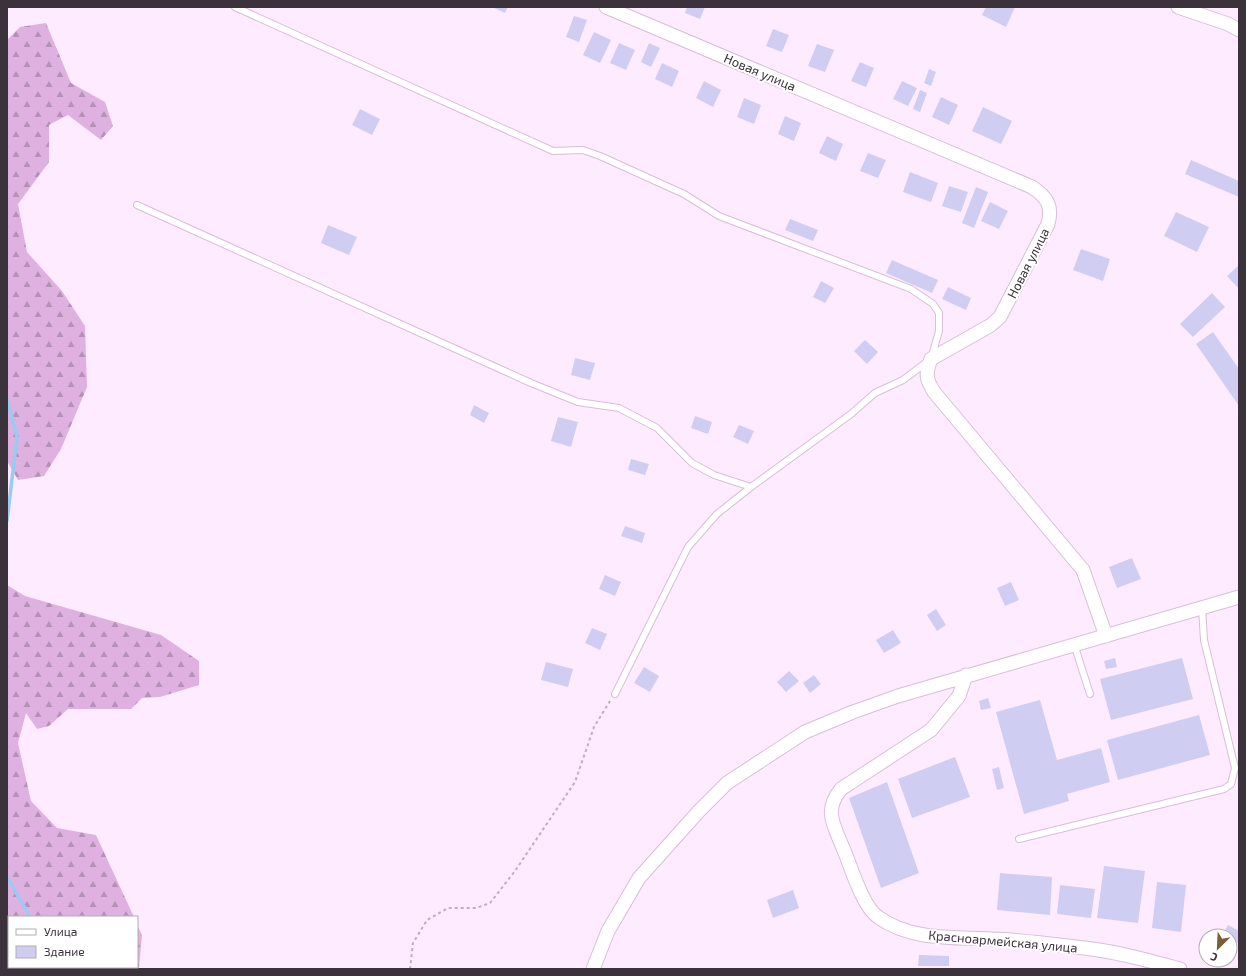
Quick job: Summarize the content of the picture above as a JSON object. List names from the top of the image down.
{
  "streets": {
    "street": ["Новая улица", "Красноармейская улица"]
  },
  "legend": ["Улица", "Здание"],
  "north": "bottom left"
}
